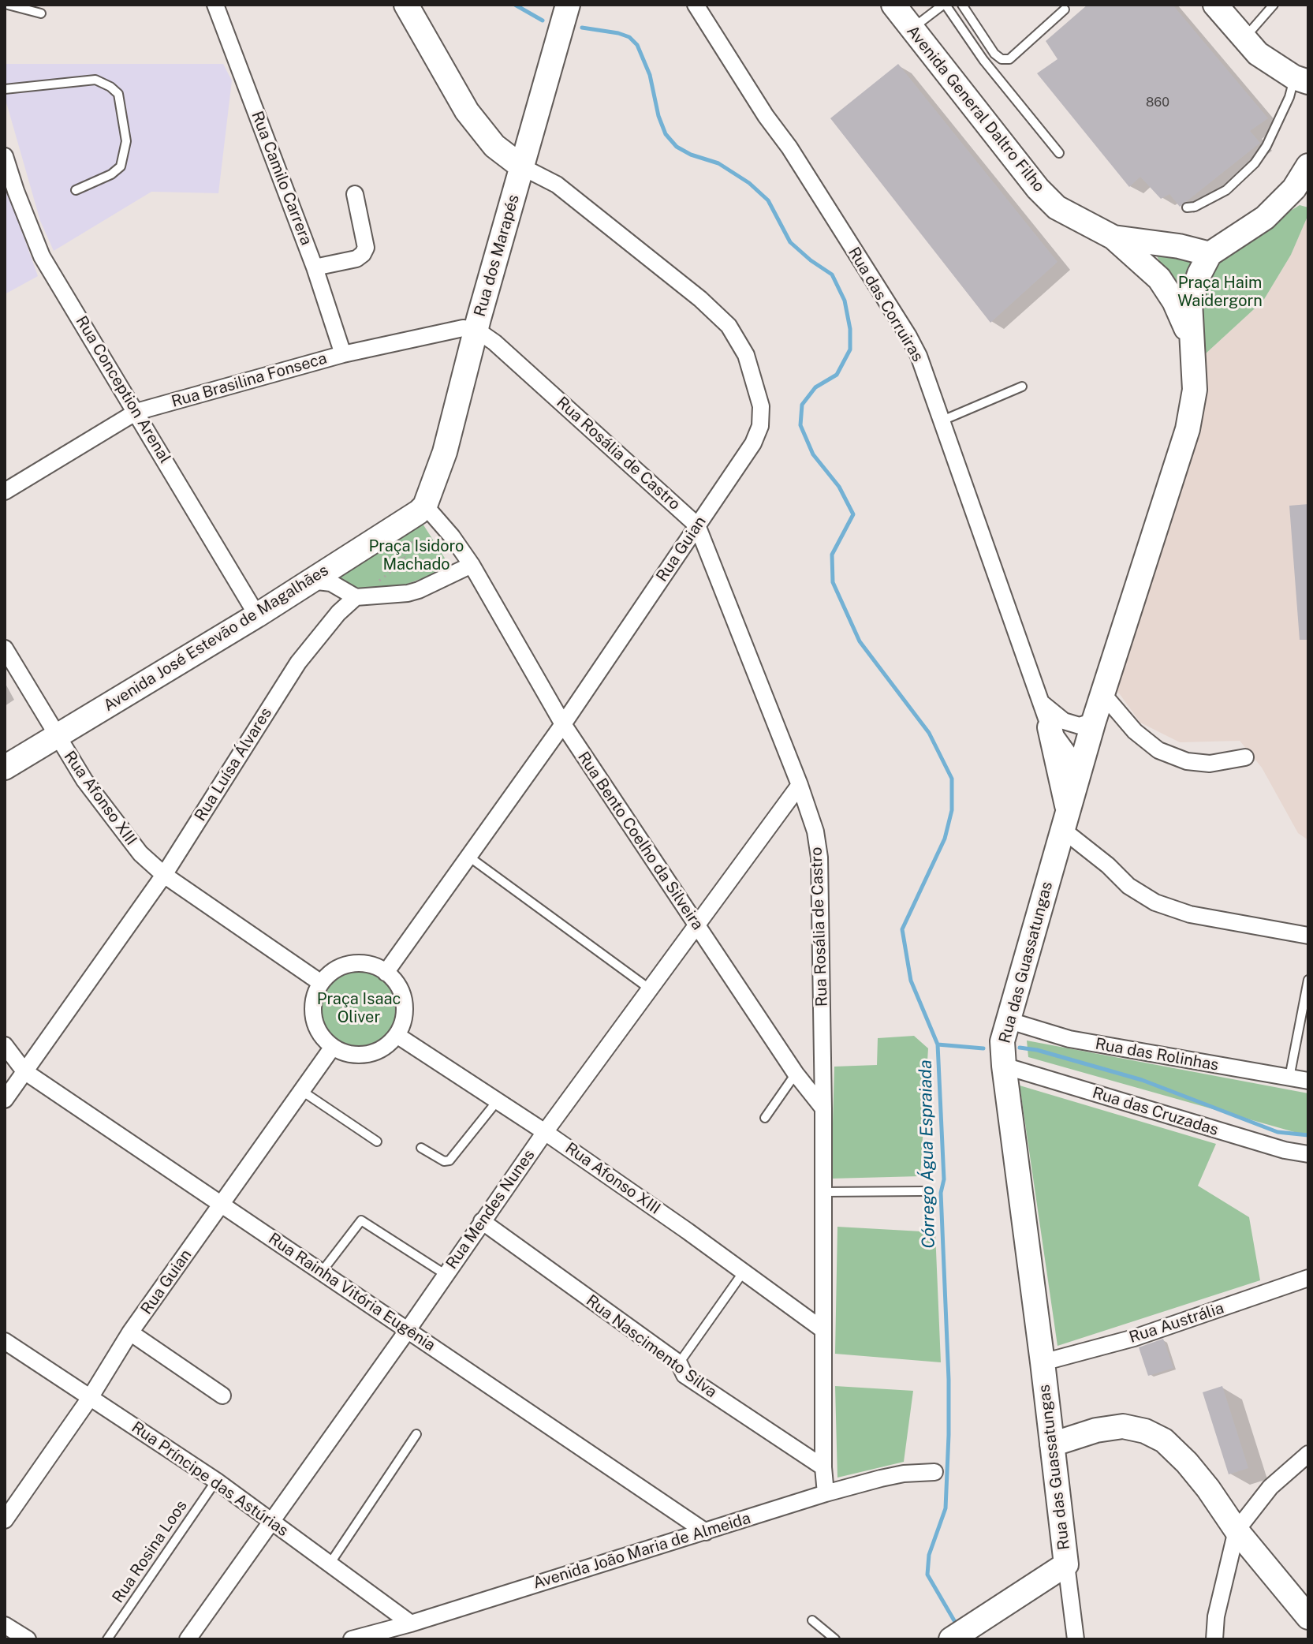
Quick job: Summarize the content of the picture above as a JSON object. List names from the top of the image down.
{
  "streets": {
    "street": [
      "Avenida General Daltro Filho",
      "Rua Camilo Carrera",
      "Rua dos Marapés",
      "Rua das Corruiras",
      "Rua Brasilina Fonseca",
      "Rua Conception Arenal",
      "Rua Rosália de Castro",
      "Rua Guian",
      "Avenida José Estevão de Magalhães",
      "Rua Luísa Álvares",
      "Rua Afonso XIII",
      "Rua Bento Coelho da Silveira",
      "Rua das Guassatungas",
      "Rua das Rolinhas",
      "Rua das Cruzadas",
      "Rua Mendes Nunes",
      "Rua Rainha Vitória Eugênia",
      "Rua Austrália",
      "Rua Nascimento Silva",
      "Rua Príncipe das Astúrias",
      "Avenida João Maria de Almeida"
    ],
    "lane": ["Rua Rosina Loos"]
  },
  "crossings": [
    ["Rua Camilo Carrera", "Rua Brasilina Fonseca"],
    ["Rua dos Marapés", "Rua Brasilina Fonseca"],
    ["Rua dos Marapés", "Rua Rosália de Castro"],
    ["Rua dos Marapés", "Rua Guian"],
    ["Rua dos Marapés", "Avenida José Estevão de Magalhães"],
    ["Rua das Corruiras", "Rua das Guassatungas"],
    ["Rua Brasilina Fonseca", "Rua Conception Arenal"],
    ["Rua Brasilina Fonseca", "Rua Rosália de Castro"],
    ["Rua Conception Arenal", "Avenida José Estevão de Magalhães"],
    ["Rua Rosália de Castro", "Rua Guian"],
    ["Rua Rosália de Castro", "Rua Afonso XIII"],
    ["Rua Rosália de Castro", "Rua Bento Coelho da Silveira"],
    ["Rua Rosália de Castro", "Rua Mendes Nunes"],
    ["Rua Rosália de Castro", "Rua Nascimento Silva"],
    ["Rua Rosália de Castro", "Avenida João Maria de Almeida"],
    ["Rua Guian", "Rua Afonso XIII"],
    ["Rua Guian", "Rua Bento Coelho da Silveira"],
    ["Rua Guian", "Rua Rainha Vitória Eugênia"],
    ["Rua Guian", "Rua Príncipe das Astúrias"],
    ["Avenida José Estevão de Magalhães", "Rua Afonso XIII"],
    ["Rua Luísa Álvares", "Rua Afonso XIII"],
    ["Rua Luísa Álvares", "Rua Rainha Vitória Eugênia"],
    ["Rua Afonso XIII", "Rua Mendes Nunes"],
    ["Rua Bento Coelho da Silveira", "Rua Mendes Nunes"],
    ["Rua das Guassatungas", "Rua das Rolinhas"],
    ["Rua das Guassatungas", "Rua das Cruzadas"],
    ["Rua das Guassatungas", "Rua Austrália"],
    ["Rua Mendes Nunes", "Rua Rainha Vitória Eugênia"],
    ["Rua Mendes Nunes", "Rua Nascimento Silva"],
    ["Rua Mendes Nunes", "Rua Príncipe das Astúrias"],
    ["Rua Rainha Vitória Eugênia", "Avenida João Maria de Almeida"],
    ["Rua Príncipe das Astúrias", "Avenida João Maria de Almeida"],
    ["Rua Príncipe das Astúrias", "Rua Rosina Loos"]
  ],
  "water": ["Córrego Água Espraiada"],
  "parks": ["Praça Haim Waidergorn", "Praça Isidoro Machado", "Praça Isaac Oliver"],
  "house_numbers": ["860"]
}
